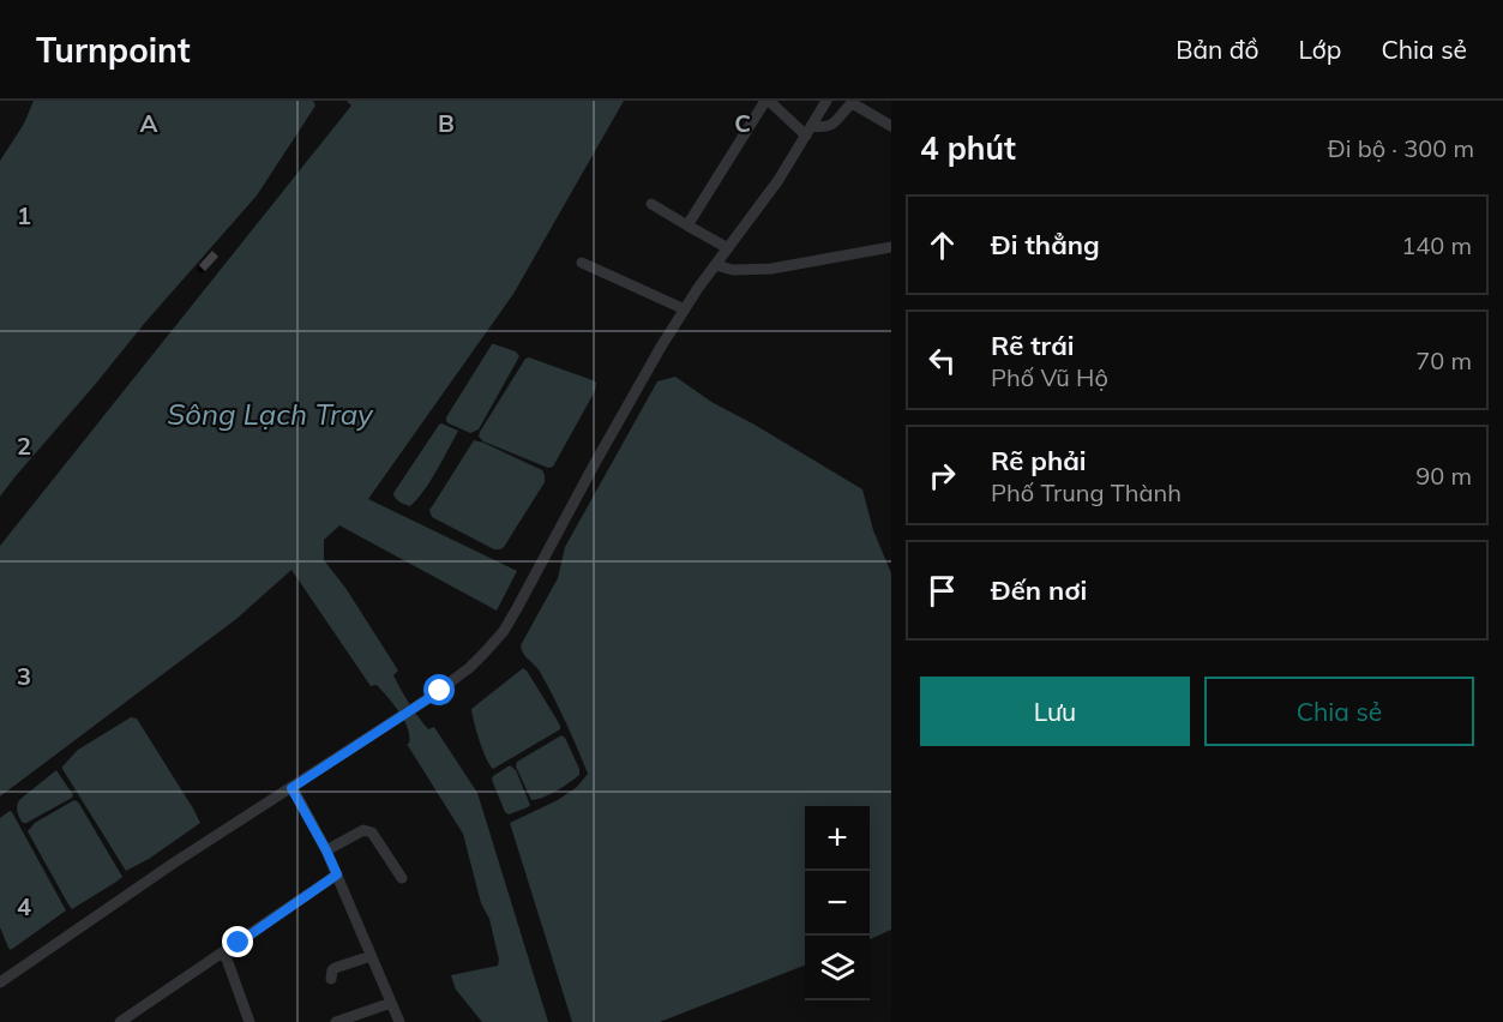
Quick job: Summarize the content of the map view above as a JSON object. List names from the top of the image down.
{
  "water": ["Sông Lạch Tray"],
  "page": {
    "header": "Turnpoint",
    "nav": ["Bản đồ", "Lớp", "Chia sẻ"],
    "heading": ["4 phút", "Đi bộ · 300 m"],
    "list": [
      ["Đi thẳng", "140 m"],
      ["Rẽ trái", "Phố Vũ Hộ", "70 m"],
      ["Rẽ phải", "Phố Trung Thành", "90 m"],
      "Đến nơi"
    ],
    "buttons": ["Lưu", "Chia sẻ"],
    "map_buttons": ["+", "−"]
  },
  "grid": {
    "columns": ["A", "B", "C"],
    "rows": [
      "1",
      "2",
      "3",
      "4"
    ]
  }
}
